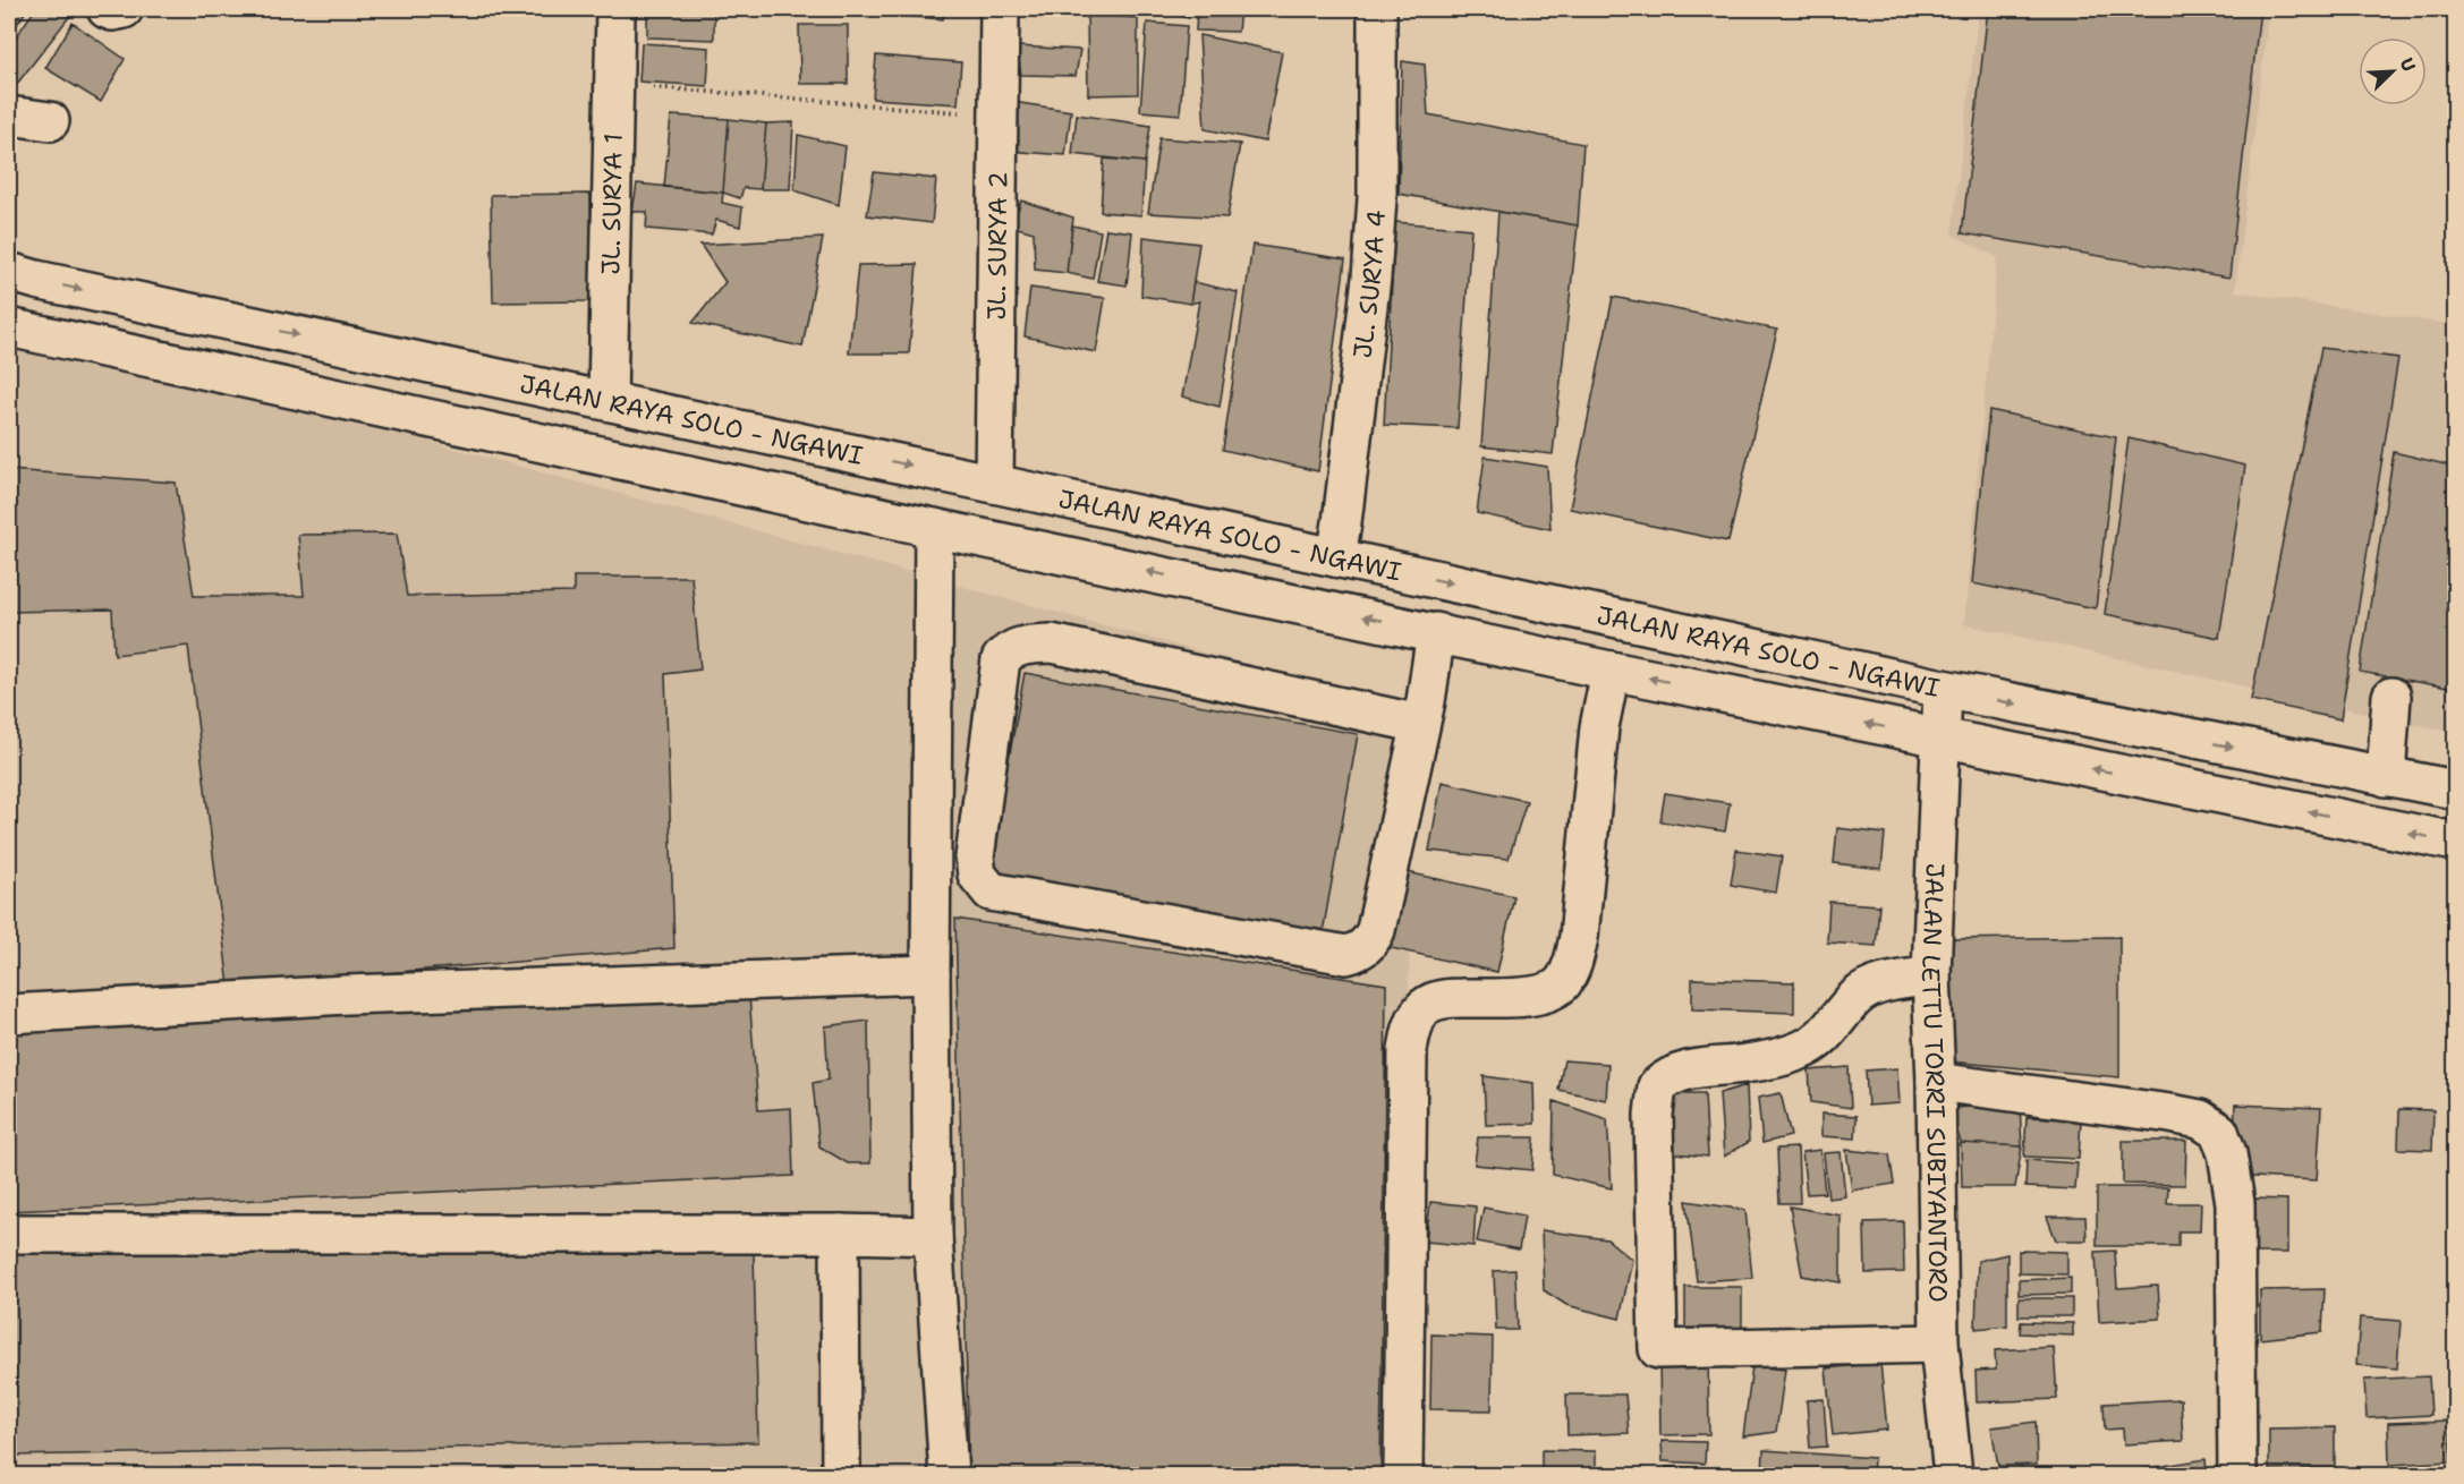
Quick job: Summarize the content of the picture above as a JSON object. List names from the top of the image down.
{
  "streets": {
    "main road": [
      "JL. SURYA 1",
      "JL. SURYA 2",
      "JL. SURYA 4",
      "JALAN RAYA SOLO - NGAWI",
      "JALAN LETTU TORRI SUBIYANTORO"
    ]
  },
  "crossings": [
    ["JL. SURYA 1", "JALAN RAYA SOLO - NGAWI"],
    ["JL. SURYA 2", "JALAN RAYA SOLO - NGAWI"],
    ["JL. SURYA 4", "JALAN RAYA SOLO - NGAWI"],
    ["JALAN RAYA SOLO - NGAWI", "JALAN LETTU TORRI SUBIYANTORO"]
  ],
  "north": "top right"
}
